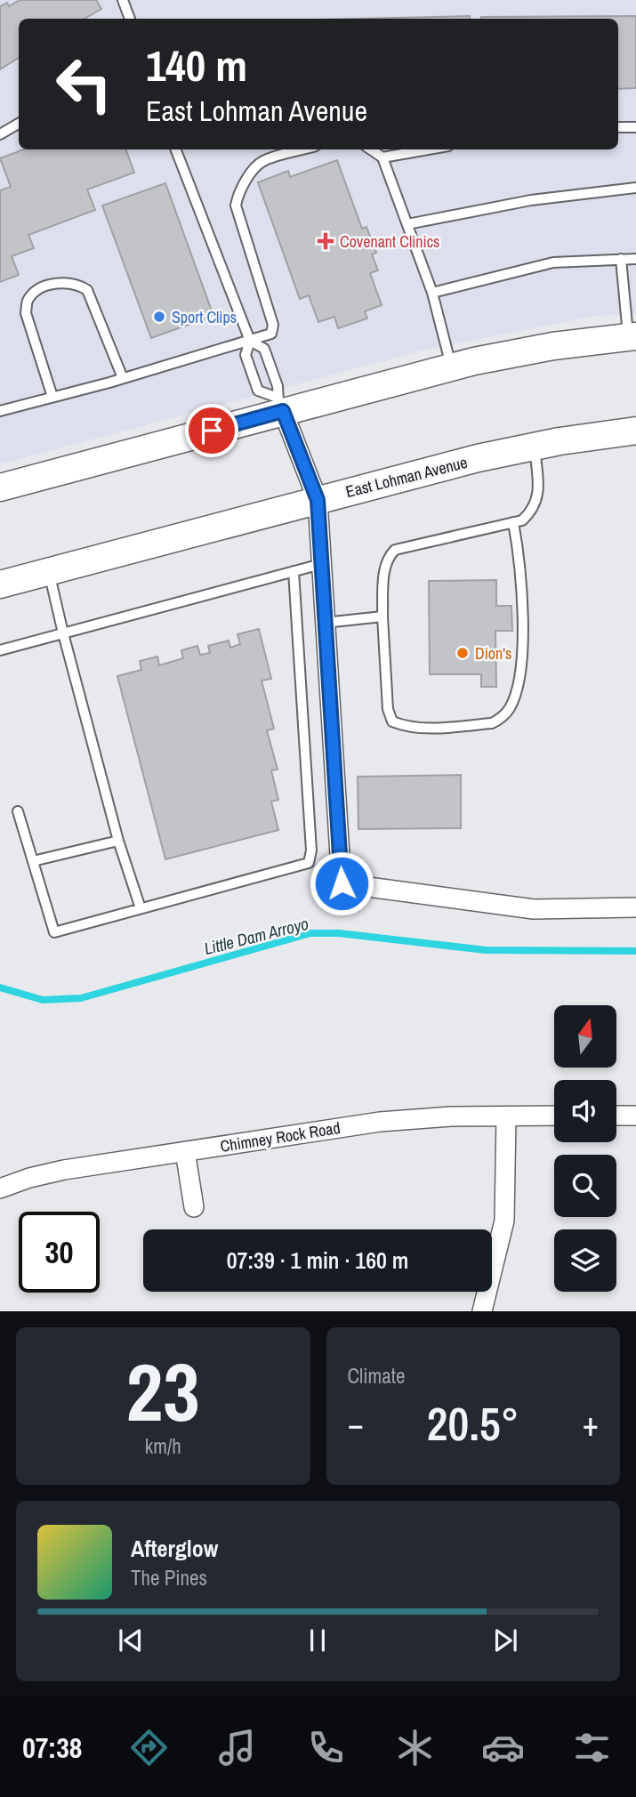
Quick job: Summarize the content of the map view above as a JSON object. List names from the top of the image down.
{
  "streets": {
    "main road": ["East Lohman Avenue"],
    "street": ["Chimney Rock Road"]
  },
  "water": ["Little Dam Arroyo"],
  "places": {
    "health": ["Covenant Clinics"],
    "other": ["Sport Clips", "Dion's"]
  },
  "north": "top",
  "page": {
    "turn": ["140 m", "East Lohman Avenue"],
    "limit": "30",
    "trip": "07:39 · 1 min · 160 m",
    "tile": [
      ["23", "km/h"],
      "Climate"
    ],
    "heat": ["−", "20.5°", "+"],
    "song": ["Afterglow", "The Pines"],
    "tabs": "07:38"
  }
}
